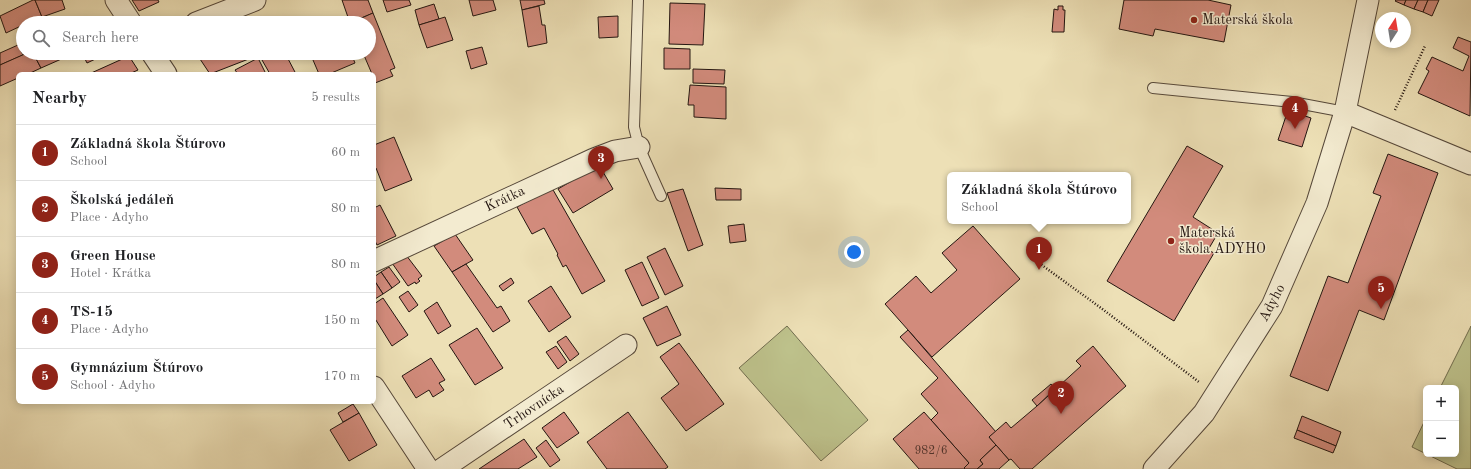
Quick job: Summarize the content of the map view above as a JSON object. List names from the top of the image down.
{
  "streets": {
    "street": ["Krátka", "Adyho", "Trhovnícka"]
  },
  "places": ["Materská škola", "Materská škola ADYHO"],
  "house_numbers": ["982/6"],
  "north": "top",
  "page": {
    "search": "Search here",
    "heading": ["Nearby", "5 results"],
    "pins": [
      "4",
      "3",
      "1",
      "5",
      "2"
    ],
    "list": [
      {
        "mark": "1",
        "name": "Základná škola Štúrovo",
        "note": "School",
        "value": "60 m"
      },
      {
        "mark": "2",
        "name": "Školská jedáleň",
        "note": "Place · Adyho",
        "value": "80 m"
      },
      {
        "mark": "3",
        "name": "Green House",
        "note": "Hotel · Krátka",
        "value": "80 m"
      },
      {
        "mark": "4",
        "name": "TS-15",
        "note": "Place · Adyho",
        "value": "150 m"
      },
      {
        "mark": "5",
        "name": "Gymnázium Štúrovo",
        "note": "School · Adyho",
        "value": "170 m"
      }
    ],
    "popup": ["Základná škola Štúrovo", "School"],
    "map_buttons": ["+", "−"]
  }
}
